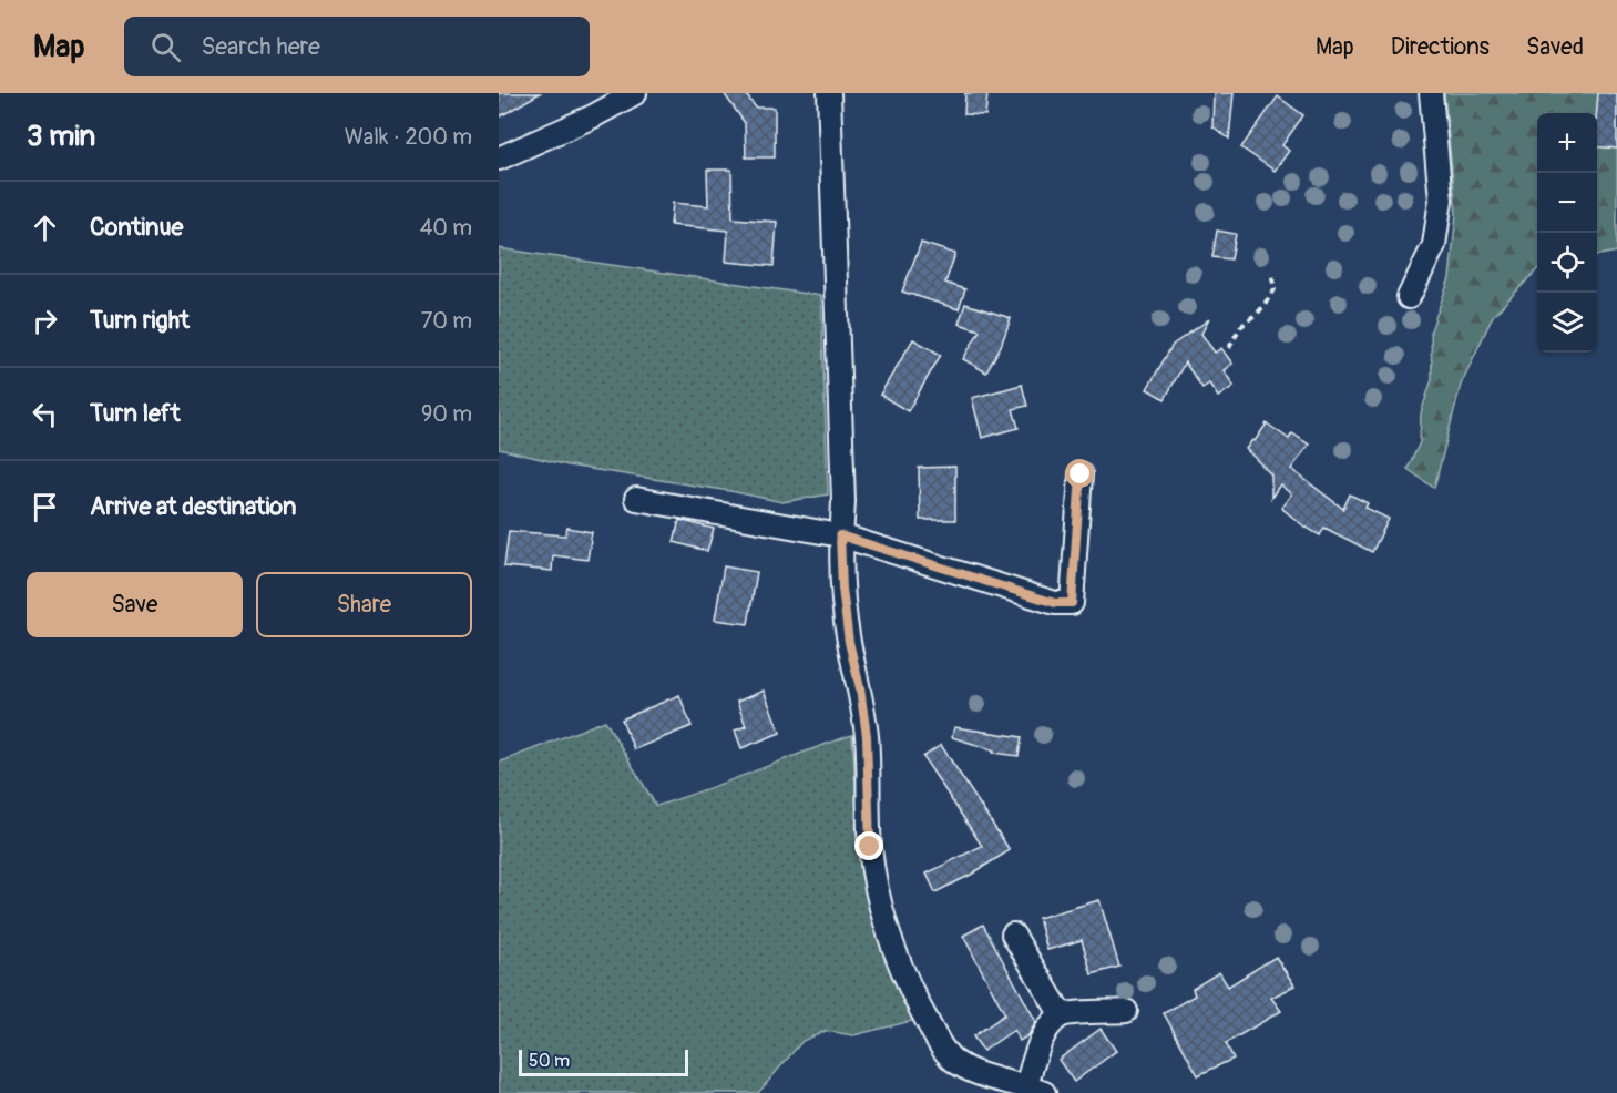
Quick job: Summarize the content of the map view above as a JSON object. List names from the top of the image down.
{
  "scale_bar": "50 m",
  "page": {
    "header": "Map",
    "search": "Search here",
    "nav": ["Map", "Directions", "Saved"],
    "heading": ["3 min", "Walk · 200 m"],
    "map_buttons": ["+", "−"],
    "list": [
      ["Continue", "40 m"],
      ["Turn right", "70 m"],
      ["Turn left", "90 m"],
      "Arrive at destination"
    ],
    "buttons": ["Save", "Share"],
    "scale": "50 m"
  }
}
